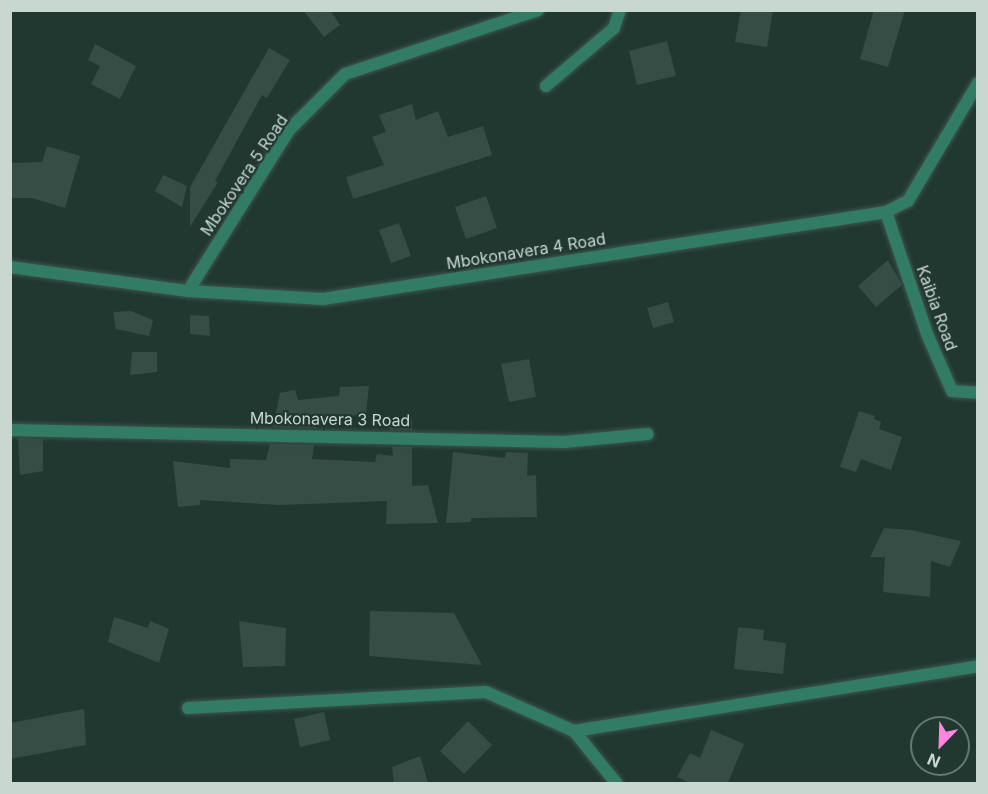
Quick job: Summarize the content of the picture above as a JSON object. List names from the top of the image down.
{
  "streets": {
    "street": [
      "Mbokovera 5 Road",
      "Mbokonavera 4 Road",
      "Kaibia Road",
      "Mbokonavera 3 Road"
    ]
  },
  "crossings": [
    ["Mbokovera 5 Road", "Mbokonavera 4 Road"],
    ["Mbokonavera 4 Road", "Kaibia Road"]
  ],
  "north": "bottom left"
}
